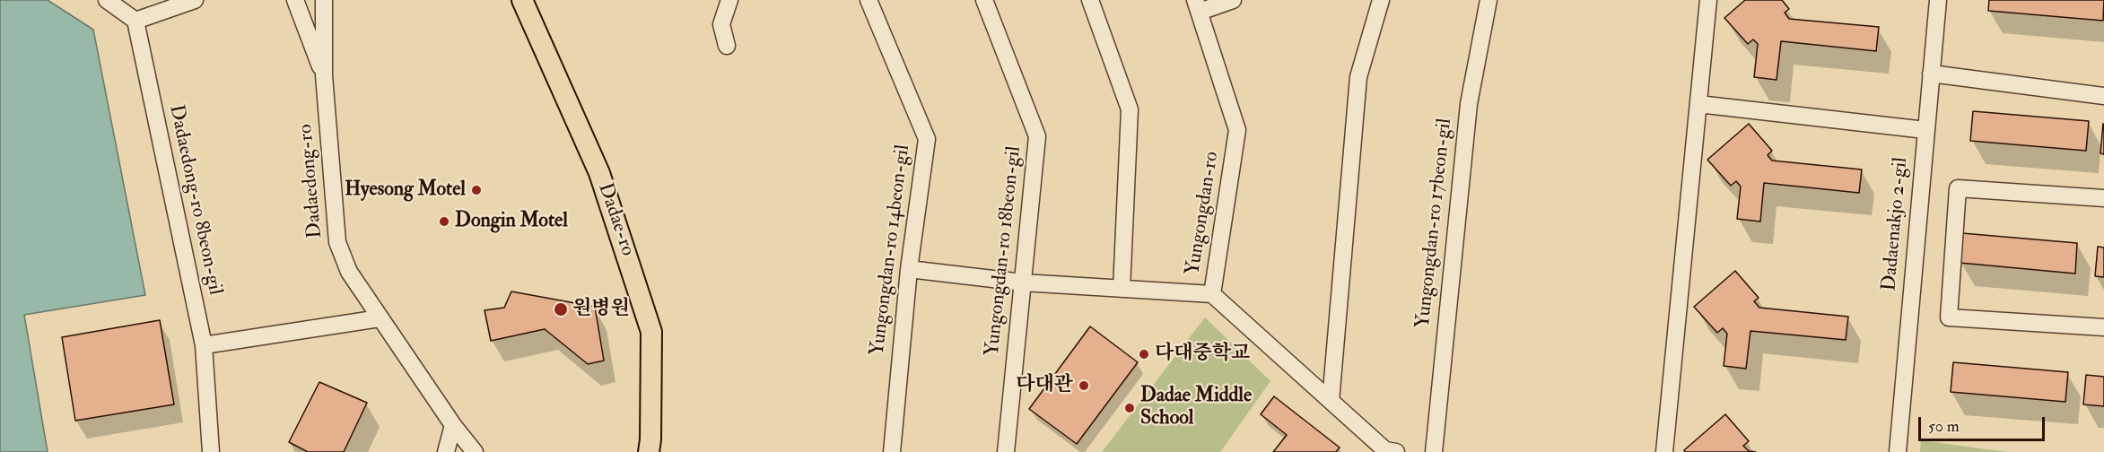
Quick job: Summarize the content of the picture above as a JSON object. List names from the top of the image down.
{
  "streets": {
    "main road": ["Dadae-ro"],
    "street": [
      "Dadaedong-ro",
      "Dadaedong-ro 8beon-gil",
      "Yungongdan-ro",
      "Yungongdan-ro 17beon-gil",
      "Dadaenakjo 2-gil",
      "Yungongdan-ro 14beon-gil",
      "Yungongdan-ro 18beon-gil"
    ]
  },
  "places": [
    "Hyesong Motel",
    "Dongin Motel",
    "원병원",
    "다대중학교",
    "다대관",
    "Dadae Middle School"
  ],
  "scale_bar": "50 m"
}
